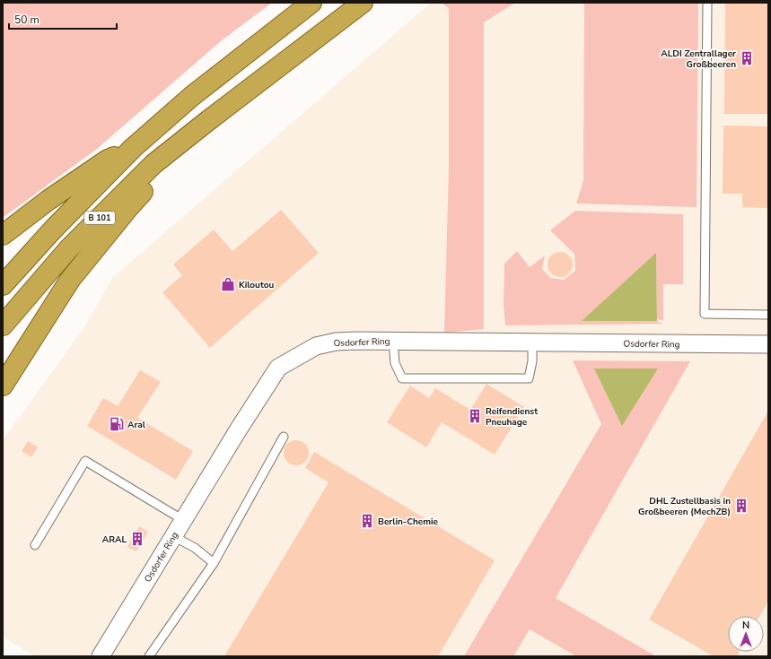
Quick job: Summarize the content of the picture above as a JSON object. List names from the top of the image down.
{
  "streets": {
    "highway": ["B 101"],
    "street": ["Osdorfer Ring"]
  },
  "places": {
    "building": [
      "ALDI Zentrallager Großbeeren",
      "Reifendienst Pneuhage",
      "DHL Zustellbasis in Großbeeren (MechZB)",
      "Berlin-Chemie",
      "ARAL"
    ],
    "shop": ["Kiloutou"],
    "fuel station": ["Aral"]
  },
  "scale_bar": "50 m",
  "north": "top"
}
